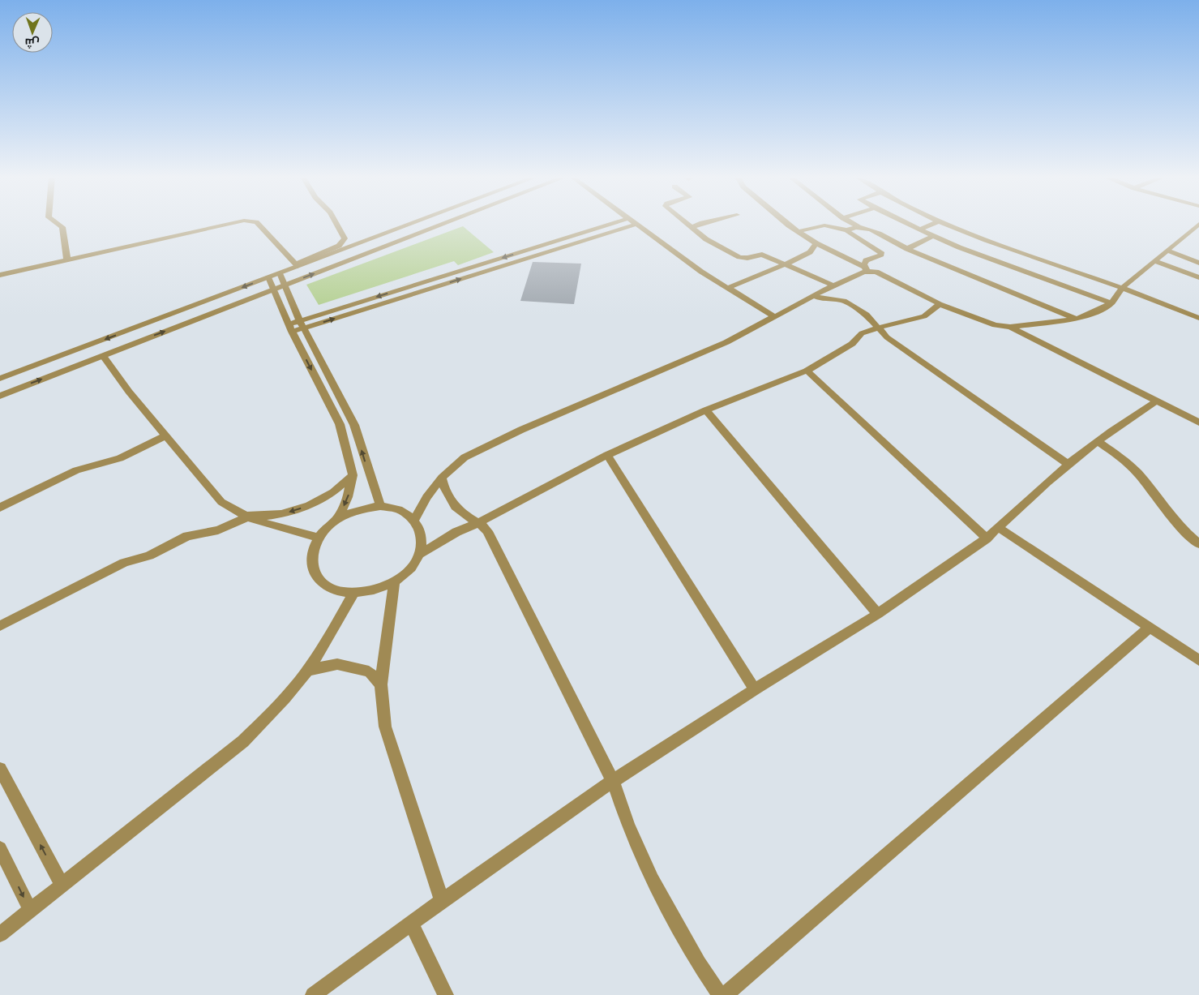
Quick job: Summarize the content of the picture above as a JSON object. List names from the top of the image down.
{
  "north": "bottom"
}
